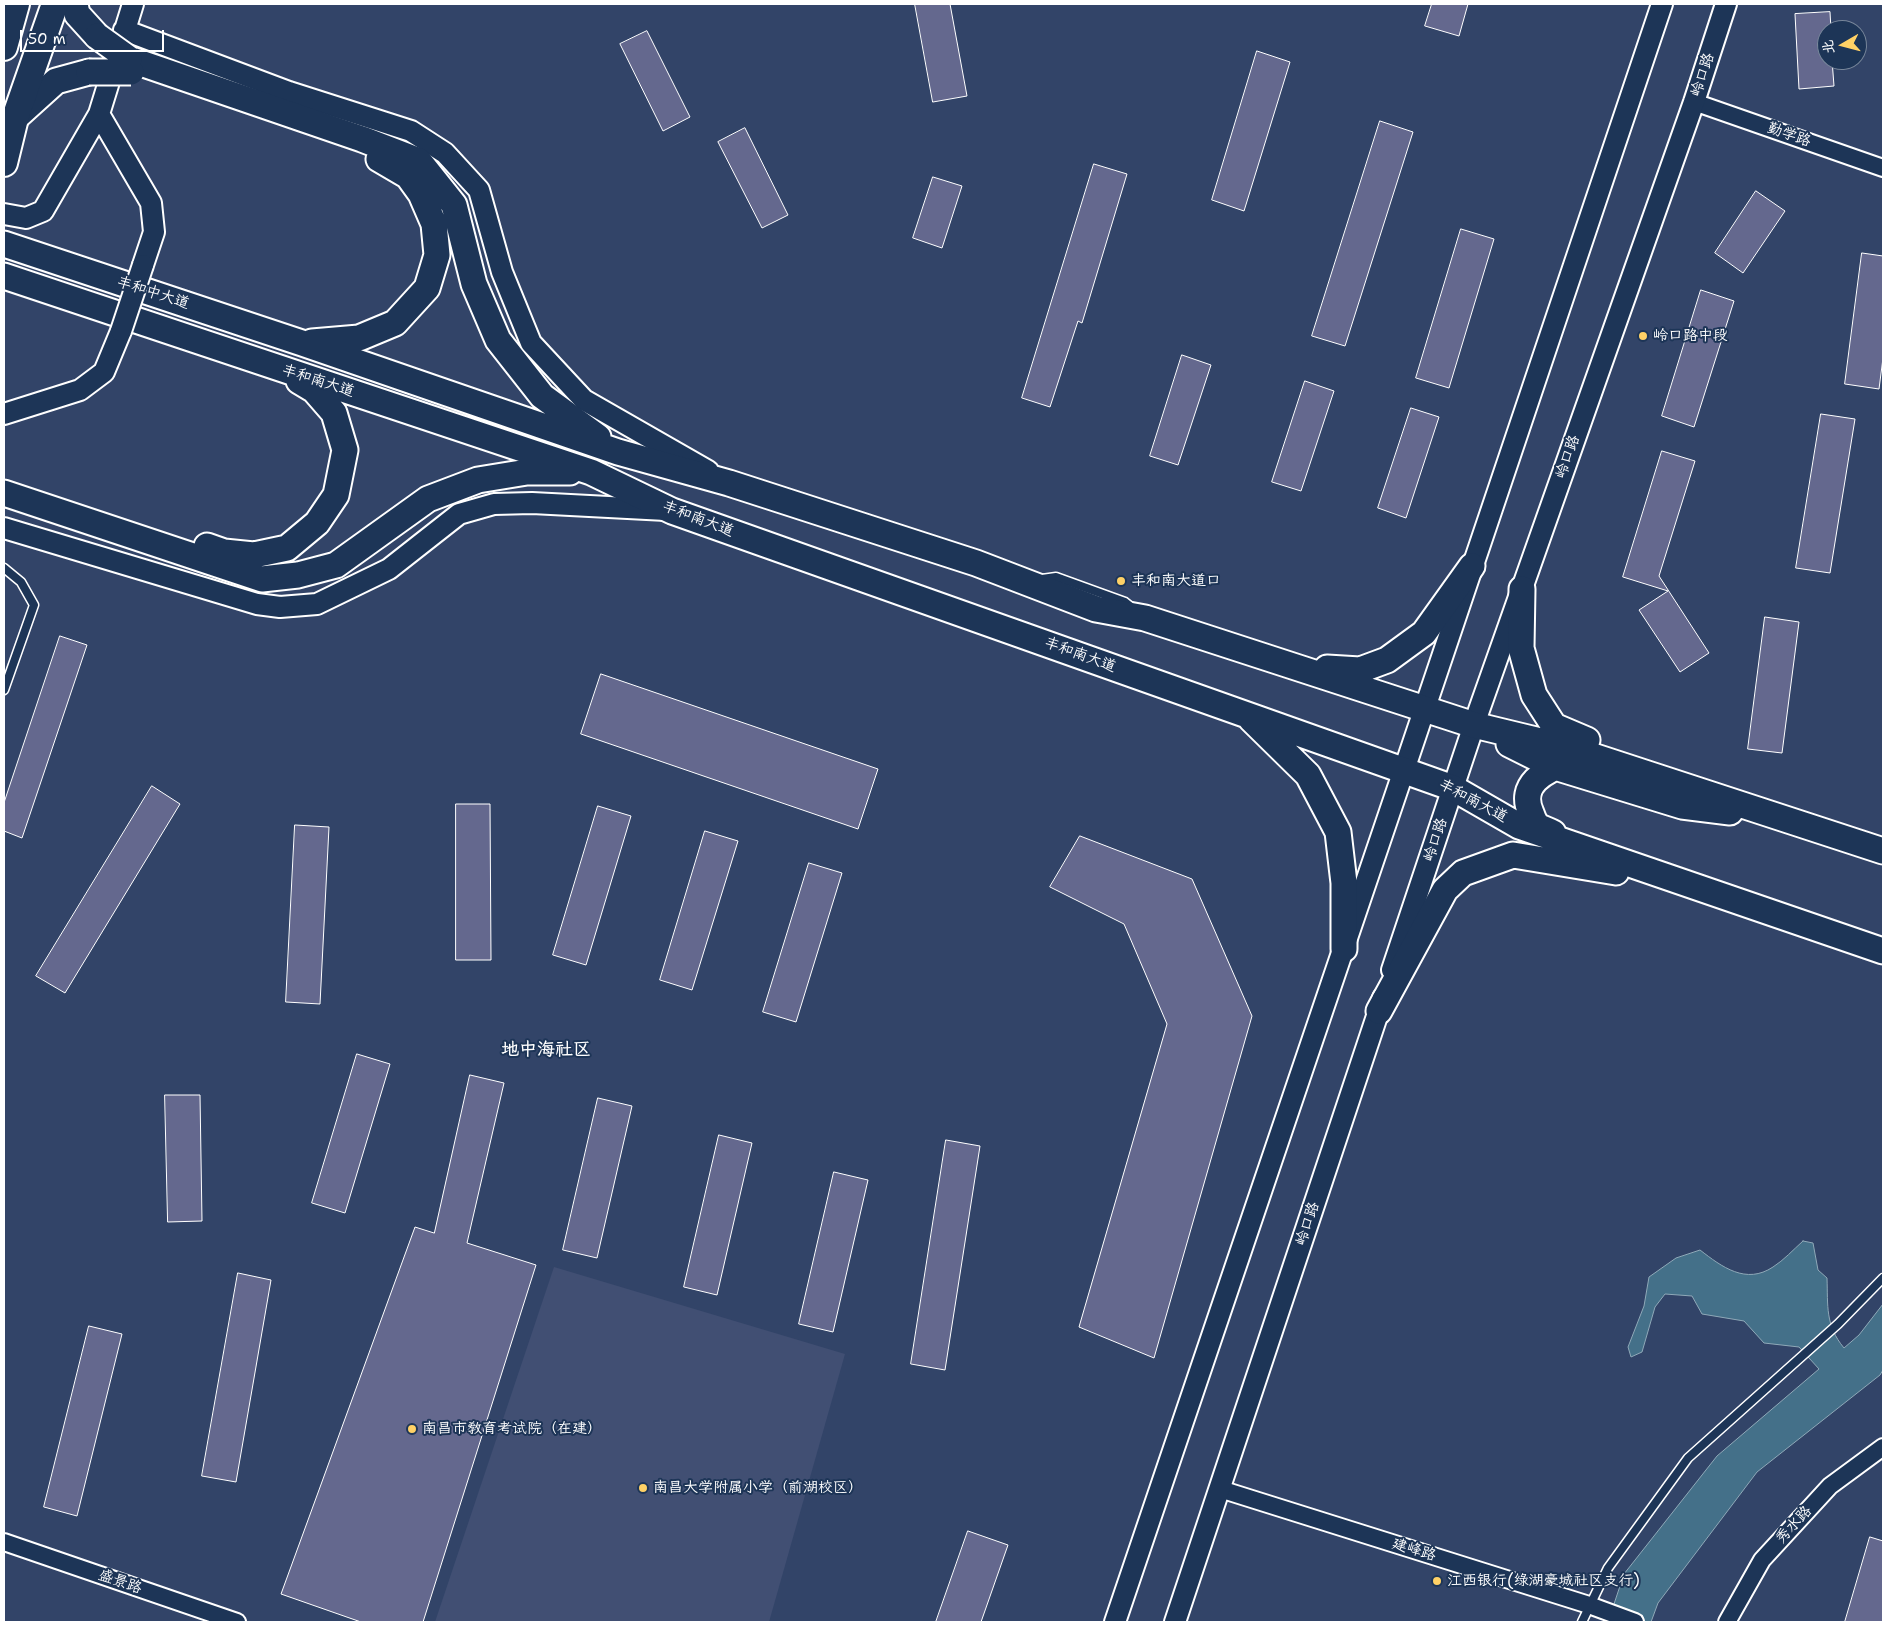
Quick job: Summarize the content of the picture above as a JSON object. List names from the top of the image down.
{
  "streets": {
    "main road": ["丰和中大道", "丰和南大道"],
    "street": [
      "岭口路",
      "勤学路",
      "秀水路",
      "建峰路",
      "盛景路"
    ]
  },
  "crossings": [
    ["岭口路", "勤学路"],
    ["岭口路", "丰和南大道"],
    ["岭口路", "建峰路"],
    ["丰和中大道", "丰和南大道"]
  ],
  "districts": ["地中海社区"],
  "places": [
    "岭口路中段",
    "丰和南大道口",
    "南昌市教育考试院（在建）",
    "南昌大学附属小学（前湖校区）",
    "江西银行(绿湖豪城社区支行)"
  ],
  "scale_bar": "50 m",
  "north": "left"
}
